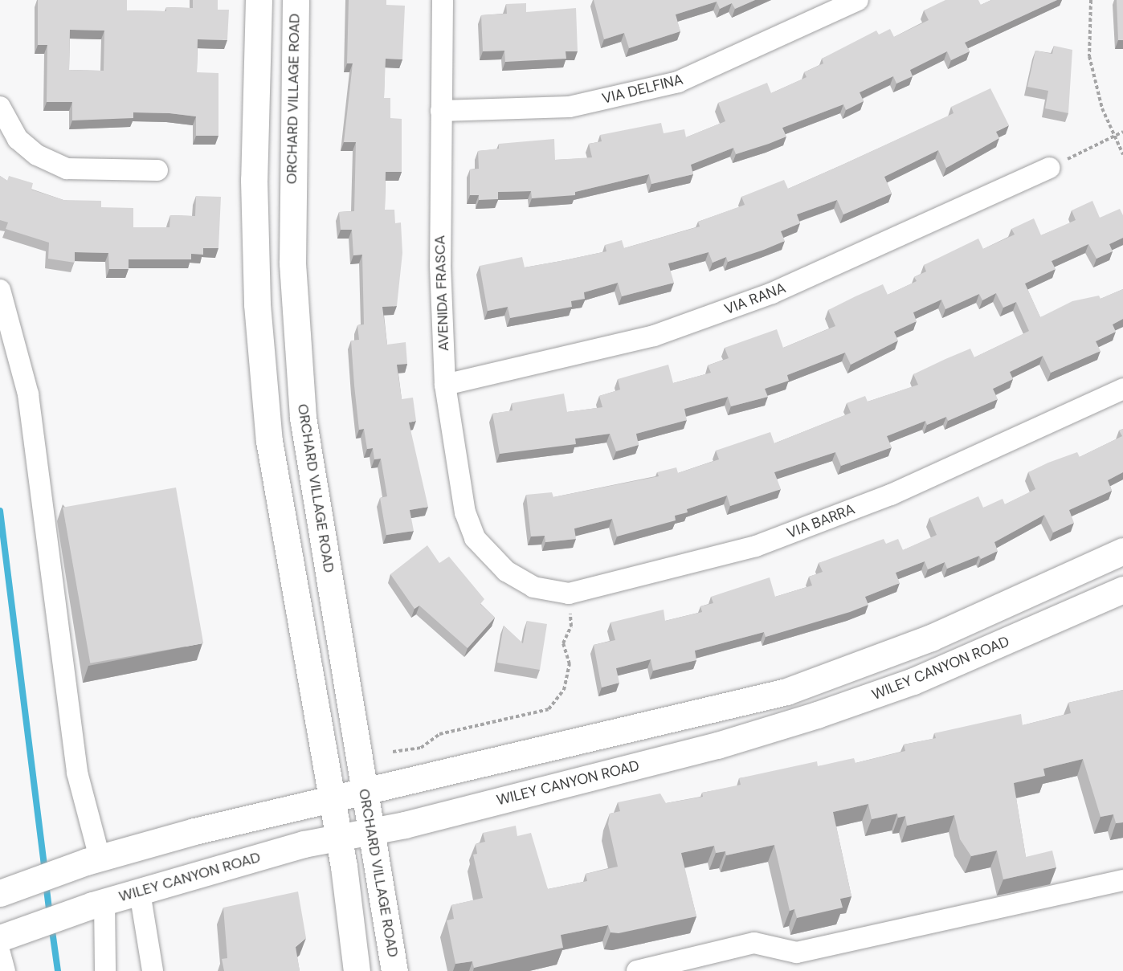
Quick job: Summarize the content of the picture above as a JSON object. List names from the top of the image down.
{
  "streets": {
    "main road": ["ORCHARD VILLAGE ROAD", "WILEY CANYON ROAD"],
    "street": [
      "VIA DELFINA",
      "AVENIDA FRASCA",
      "VIA RANA",
      "VIA BARRA"
    ]
  },
  "crossings": [
    ["VIA DELFINA", "AVENIDA FRASCA"],
    ["ORCHARD VILLAGE ROAD", "WILEY CANYON ROAD"],
    ["AVENIDA FRASCA", "VIA RANA"],
    ["AVENIDA FRASCA", "VIA BARRA"]
  ]
}
